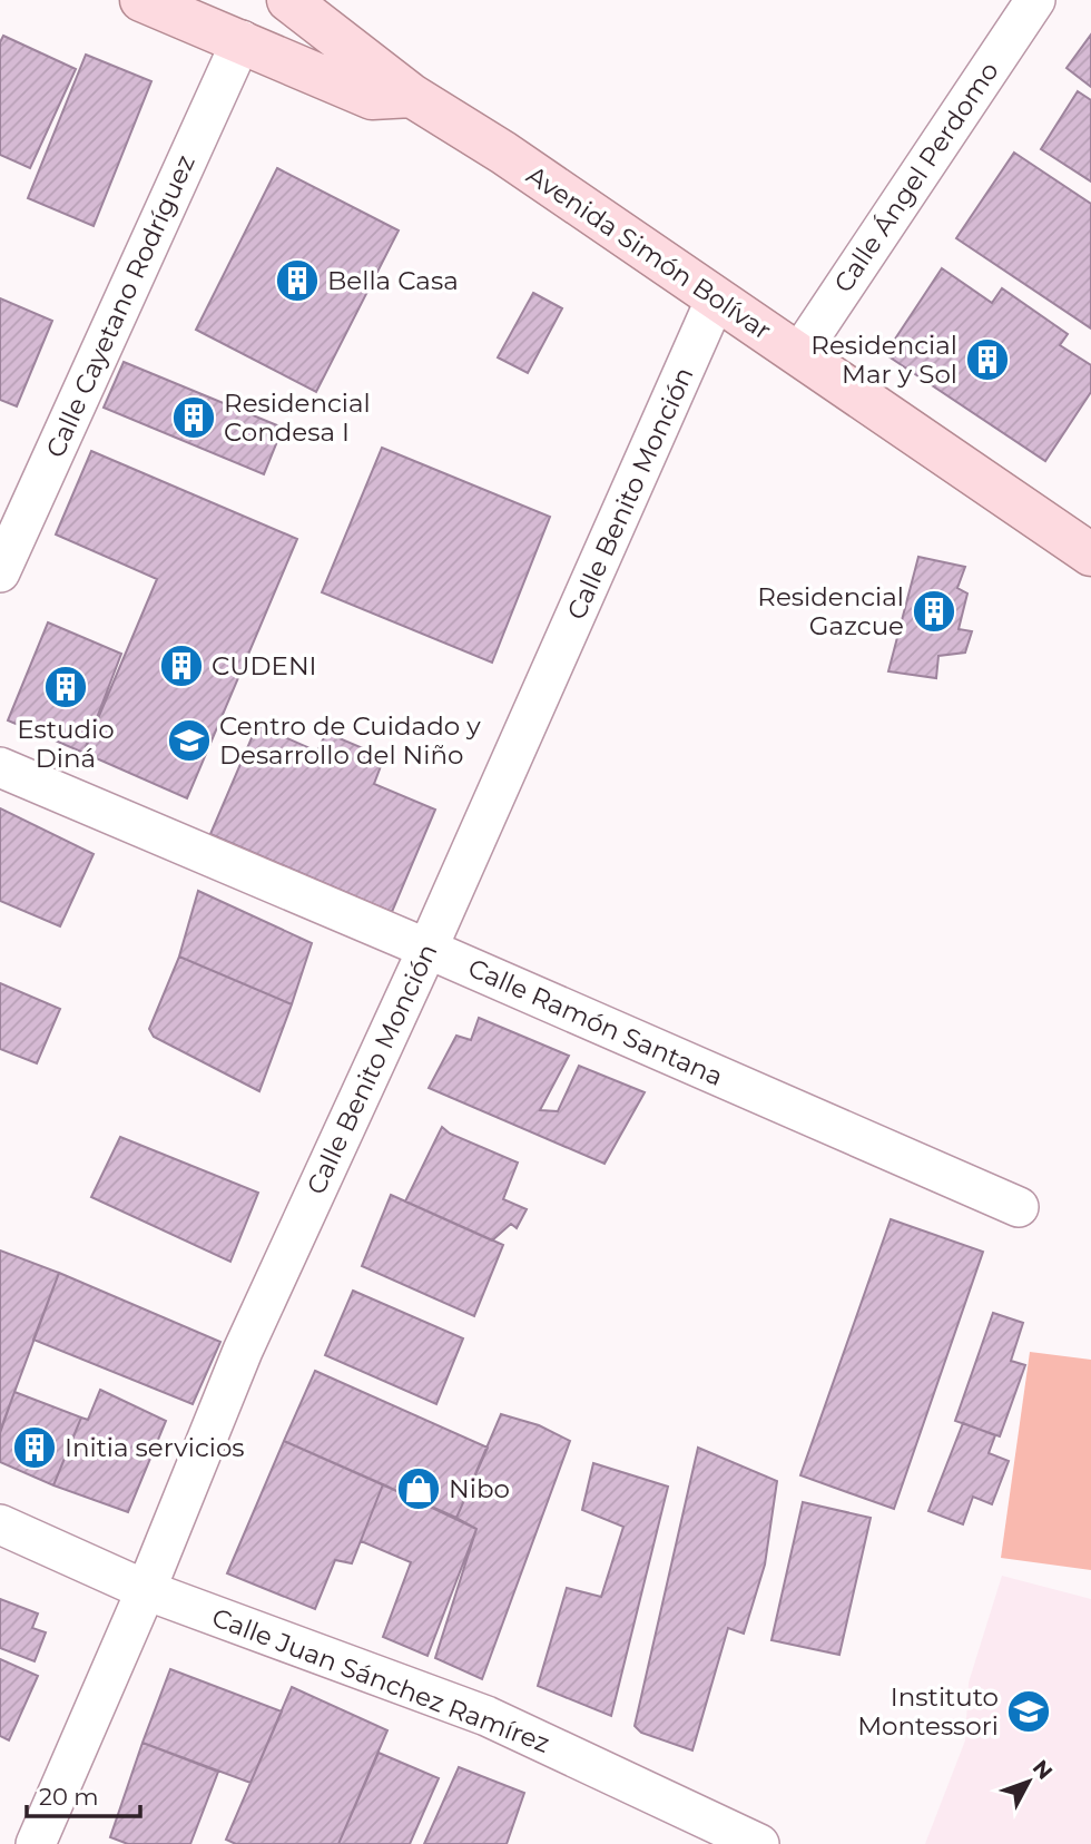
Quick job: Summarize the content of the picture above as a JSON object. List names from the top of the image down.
{
  "streets": {
    "main road": ["Avenida Simón Bolívar"],
    "street": [
      "Calle Ángel Perdomo",
      "Calle Cayetano Rodríguez",
      "Calle Benito Monción",
      "Calle Ramón Santana",
      "Calle Juan Sánchez Ramírez"
    ]
  },
  "crossings": [
    ["Calle Ángel Perdomo", "Avenida Simón Bolívar"],
    ["Avenida Simón Bolívar", "Calle Benito Monción"],
    ["Calle Benito Monción", "Calle Ramón Santana"],
    ["Calle Benito Monción", "Calle Juan Sánchez Ramírez"]
  ],
  "places": {
    "building": [
      "Bella Casa",
      "Residencial Mar y Sol",
      "Residencial Condesa I",
      "Residencial Gazcue",
      "CUDENI",
      "Estudio Diná",
      "Initia servicios"
    ],
    "school or university": ["Centro de Cuidado y Desarrollo del Niño", "Instituto Montessori"],
    "shop": ["Nibo"]
  },
  "scale_bar": "20 m",
  "north": "top right"
}
